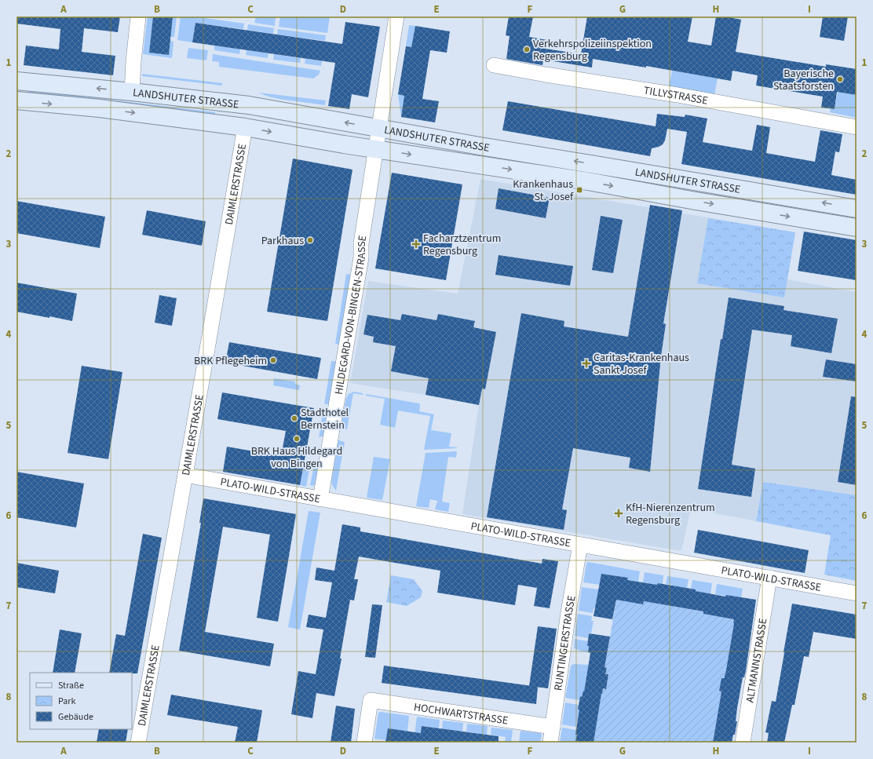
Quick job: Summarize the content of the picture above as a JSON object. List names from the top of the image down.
{
  "streets": {
    "main road": ["LANDSHUTER STRASSE"],
    "street": [
      "TILLYSTRASSE",
      "DAIMLERSTRASSE",
      "HILDEGARD-VON-BINGEN-STRASSE",
      "PLATO-WILD-STRASSE",
      "RUNTINGERSTRASSE",
      "ALTMANNSTRASSE",
      "HOCHWARTSTRASSE"
    ]
  },
  "crossings": [
    ["LANDSHUTER STRASSE", "DAIMLERSTRASSE"],
    ["LANDSHUTER STRASSE", "HILDEGARD-VON-BINGEN-STRASSE"],
    ["DAIMLERSTRASSE", "PLATO-WILD-STRASSE"],
    ["HILDEGARD-VON-BINGEN-STRASSE", "PLATO-WILD-STRASSE"],
    ["PLATO-WILD-STRASSE", "RUNTINGERSTRASSE"],
    ["PLATO-WILD-STRASSE", "ALTMANNSTRASSE"],
    ["RUNTINGERSTRASSE", "HOCHWARTSTRASSE"]
  ],
  "places": {
    "other": [
      "Verkehrspolizeiinspektion Regensburg",
      "Bayerische Staatsforsten",
      "Parkhaus",
      "BRK Pflegeheim",
      "Stadthotel Bernstein",
      "BRK Haus Hildegard von Bingen"
    ],
    "transit": ["Krankenhaus St. Josef"],
    "health": ["Facharztzentrum Regensburg", "Caritas-Krankenhaus Sankt Josef", "KfH-Nierenzentrum Regensburg"]
  },
  "legend": ["Straße", "Park", "Gebäude"],
  "grid": {
    "columns": [
      "A",
      "B",
      "C",
      "D",
      "E",
      "F",
      "G",
      "H",
      "I"
    ],
    "rows": [
      "1",
      "2",
      "3",
      "4",
      "5",
      "6",
      "7",
      "8"
    ]
  }
}
